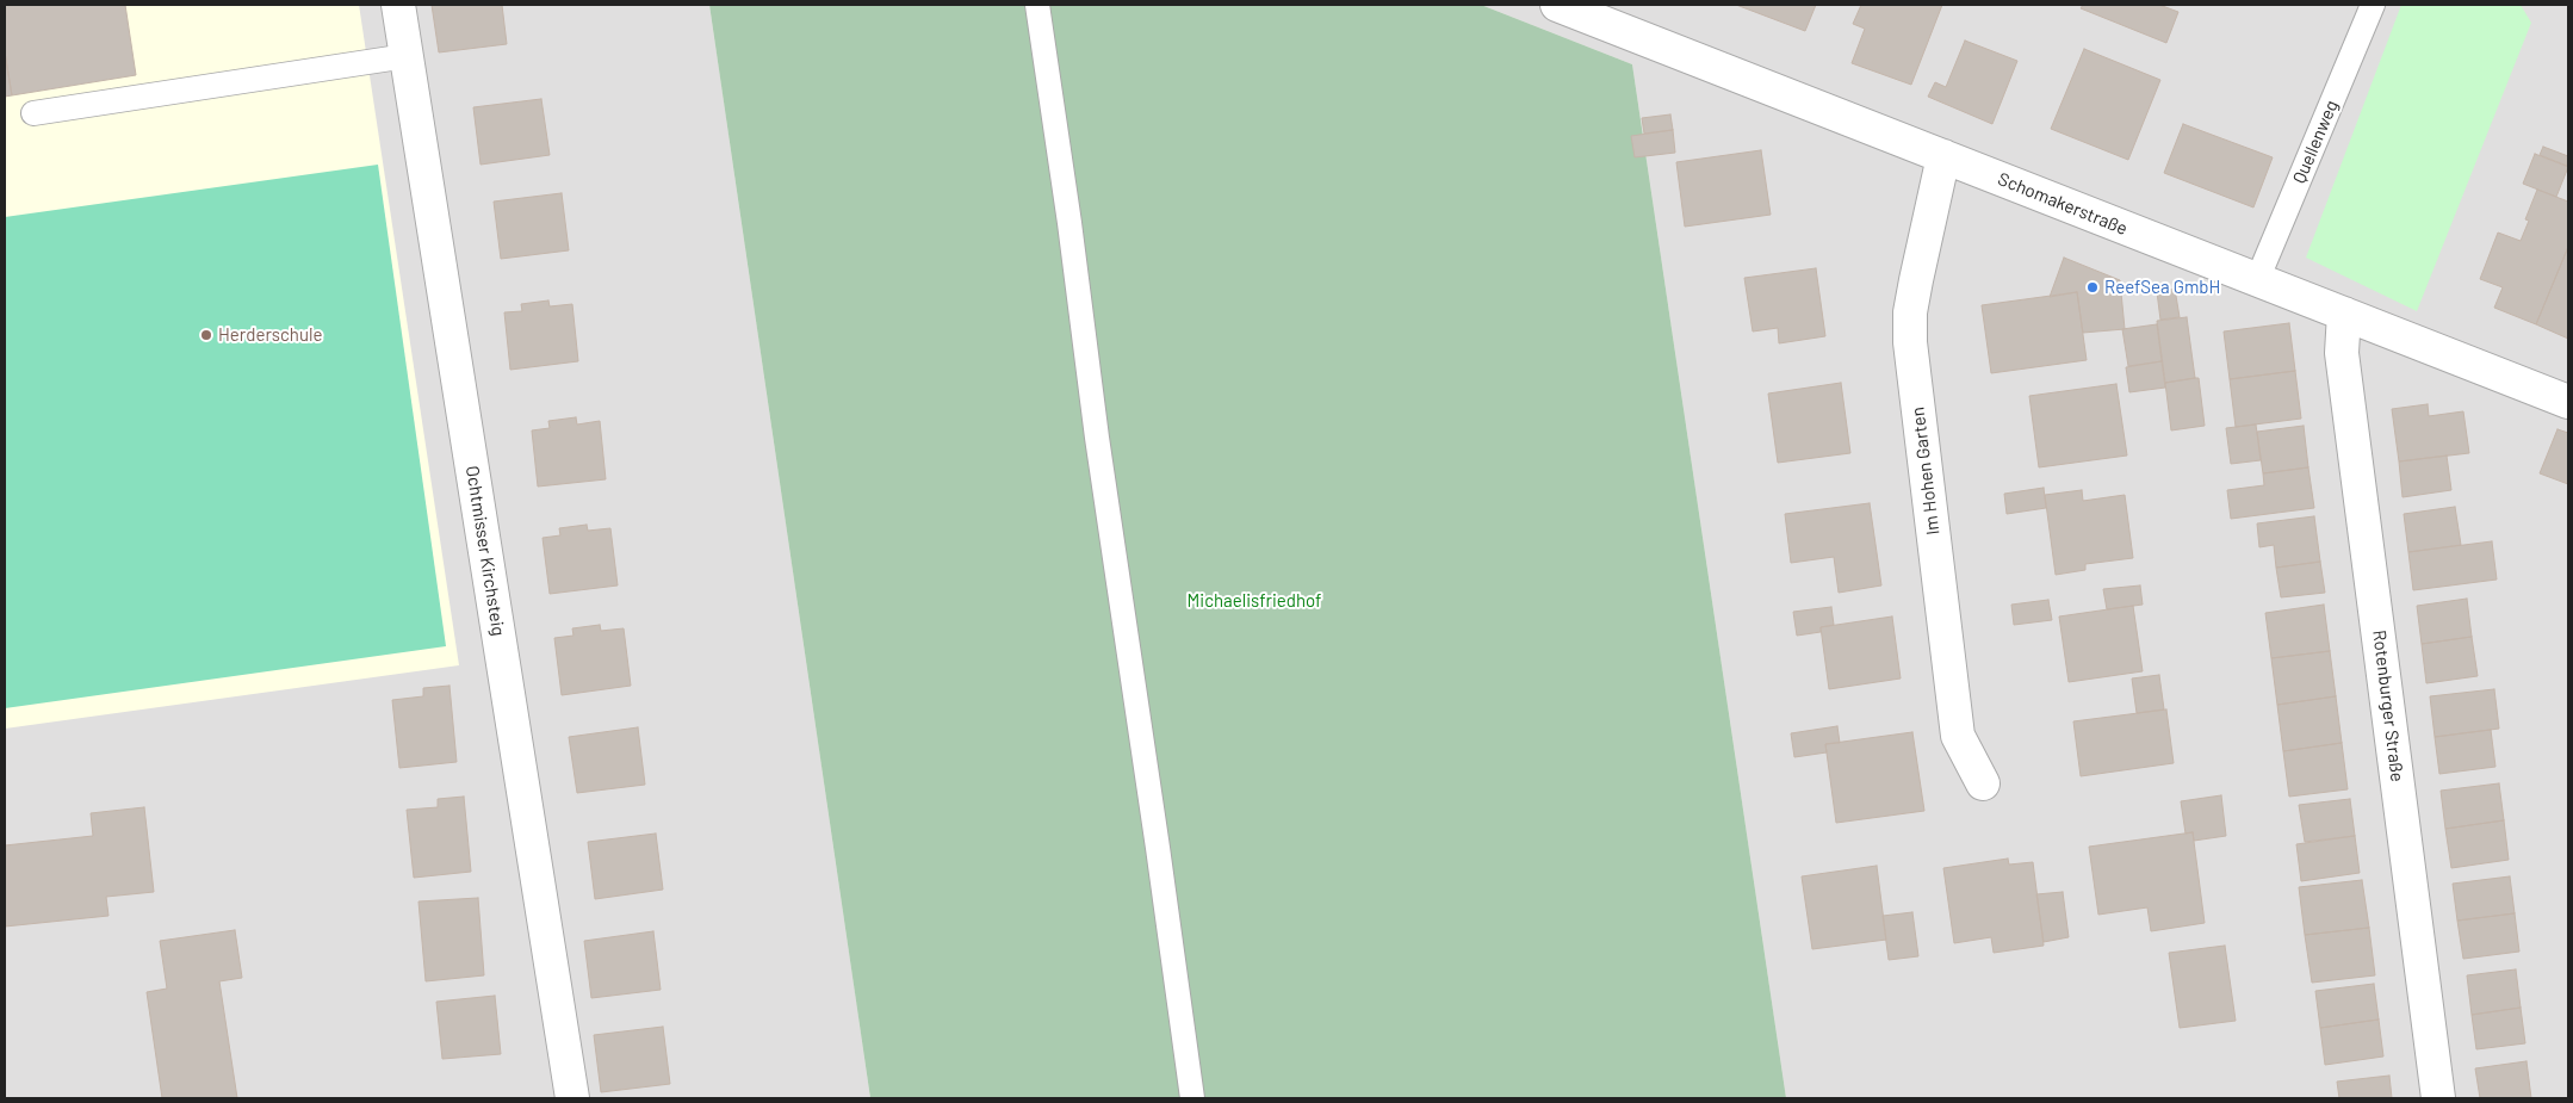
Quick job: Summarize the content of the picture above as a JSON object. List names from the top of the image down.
{
  "streets": {
    "street": [
      "Schomakerstraße",
      "Im Hohen Garten",
      "Ochtmisser Kirchsteig",
      "Rotenburger Straße"
    ],
    "lane": ["Quellenweg"]
  },
  "crossings": [
    ["Quellenweg", "Schomakerstraße"],
    ["Schomakerstraße", "Im Hohen Garten"],
    ["Schomakerstraße", "Rotenburger Straße"]
  ],
  "parks": ["Michaelisfriedhof"],
  "places": ["ReefSea GmbH", "Herderschule"]
}
